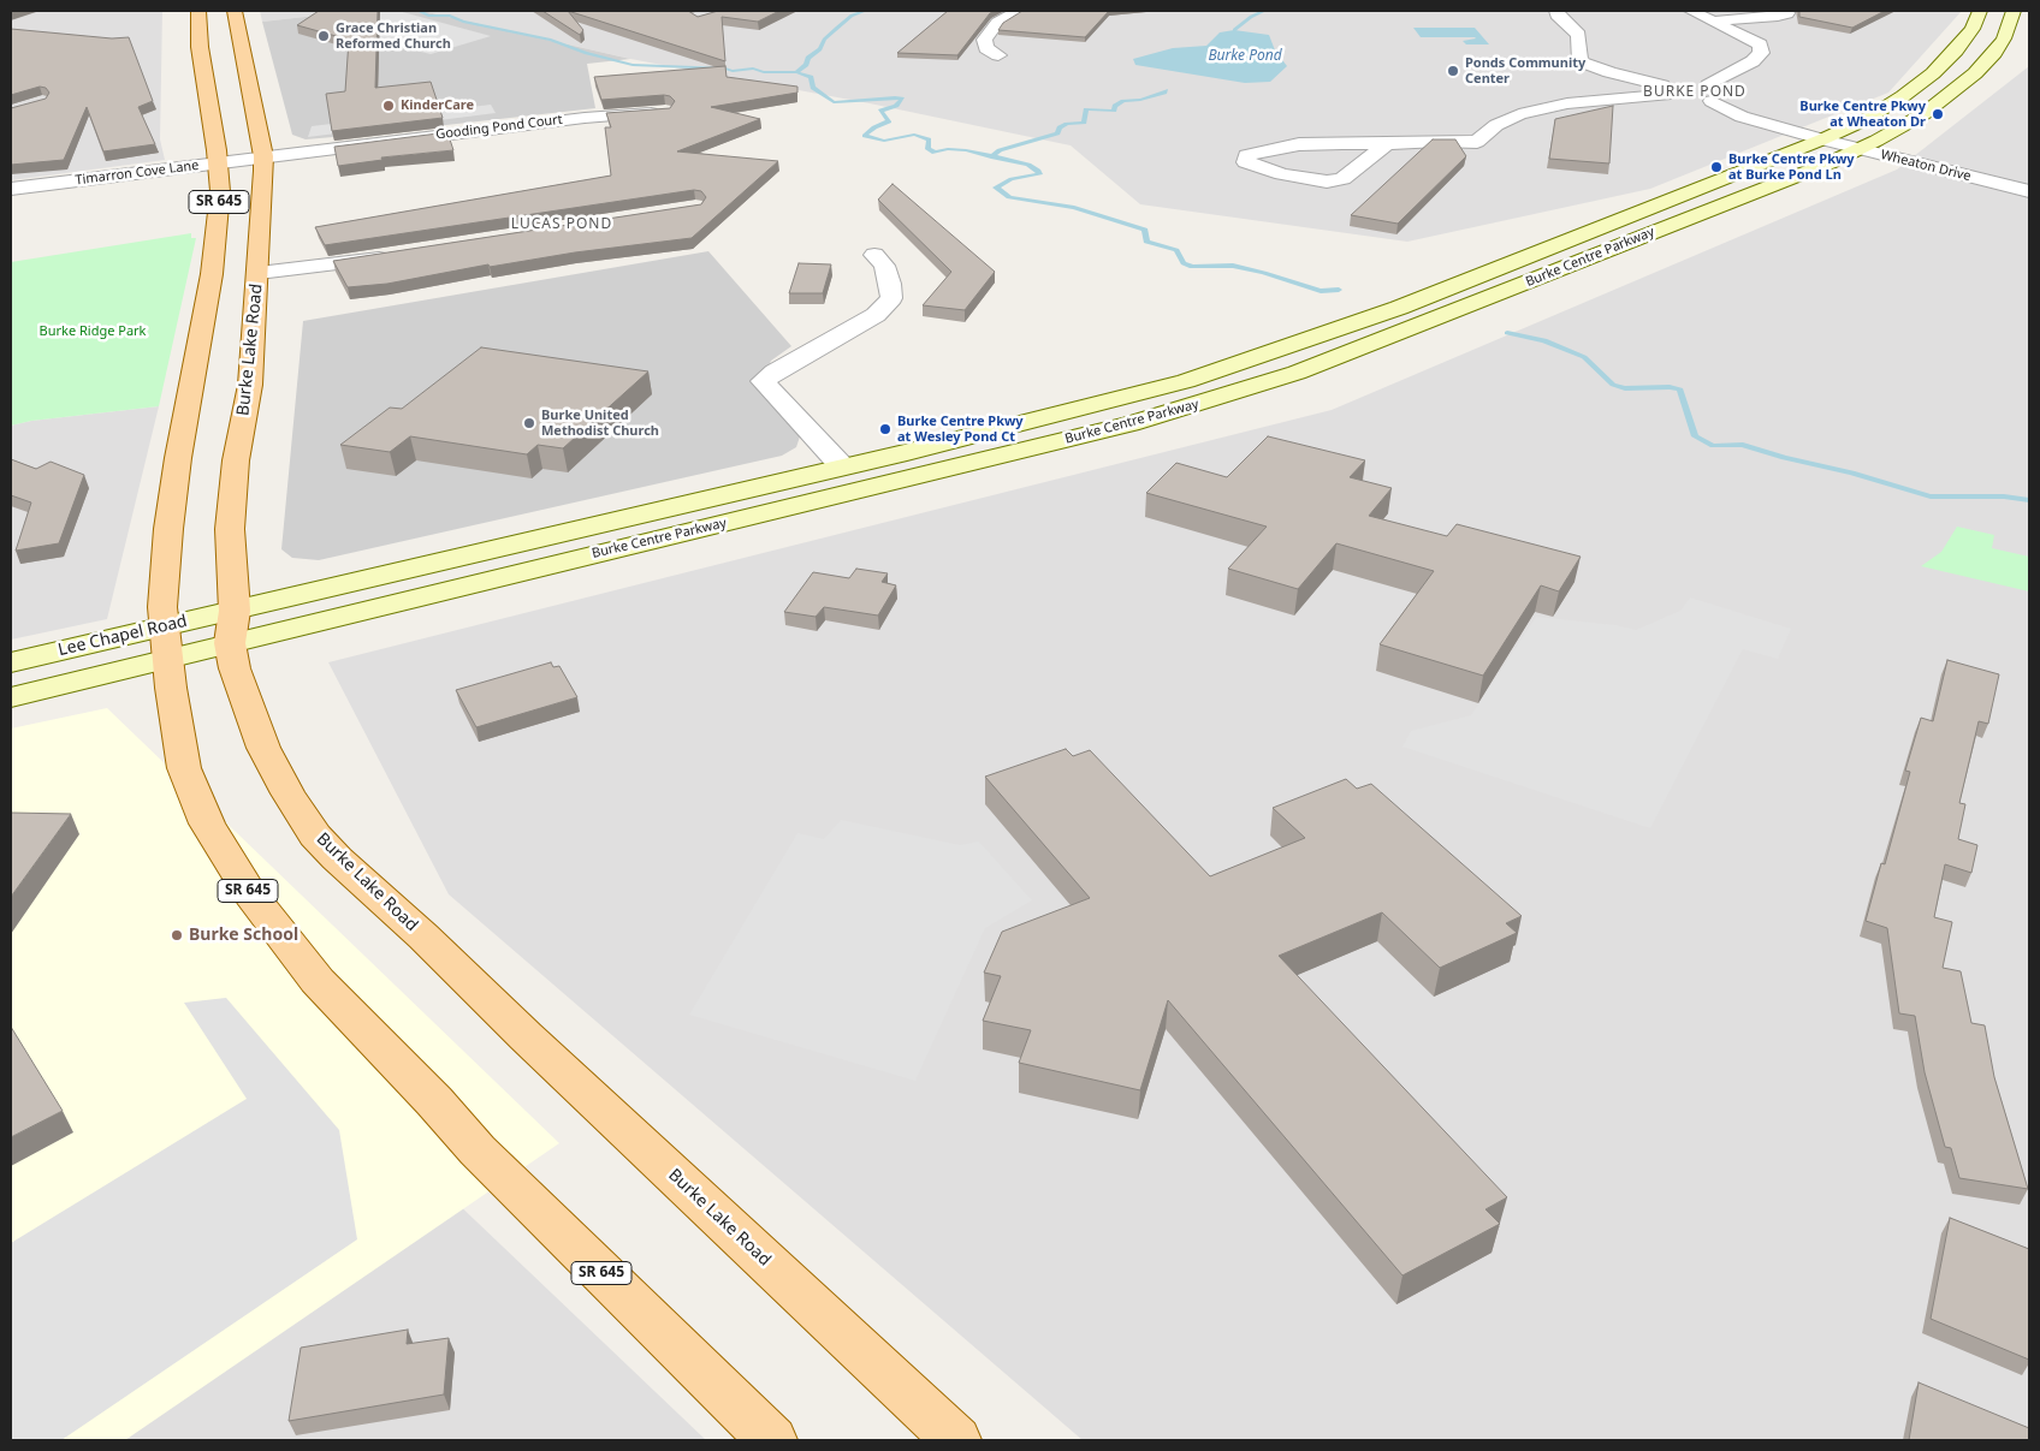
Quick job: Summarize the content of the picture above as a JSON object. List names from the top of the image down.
{
  "streets": {
    "main road": [
      "SR 645",
      "Burke Centre Parkway",
      "Burke Lake Road",
      "Lee Chapel Road"
    ],
    "street": ["Gooding Pond Court", "Wheaton Drive", "Timarron Cove Lane"]
  },
  "crossings": [
    ["Gooding Pond Court", "Timarron Cove Lane"],
    ["Gooding Pond Court", "Burke Lake Road"],
    ["Wheaton Drive", "Burke Centre Parkway"],
    ["Timarron Cove Lane", "SR 645"],
    ["Timarron Cove Lane", "Burke Lake Road"],
    ["SR 645", "Lee Chapel Road"],
    ["Burke Centre Parkway", "Burke Lake Road"],
    ["Burke Centre Parkway", "Lee Chapel Road"],
    ["Burke Lake Road", "Lee Chapel Road"]
  ],
  "districts": ["BURKE POND", "LUCAS POND"],
  "water": ["Burke Pond"],
  "parks": ["Burke Ridge Park"],
  "places": [
    "Grace Christian Reformed Church",
    "Ponds Community Center",
    "KinderCare",
    "Burke Centre Pkwy at Wheaton Dr",
    "Burke Centre Pkwy at Burke Pond Ln",
    "Burke United Methodist Church",
    "Burke Centre Pkwy at Wesley Pond Ct",
    "Burke School"
  ]
}
